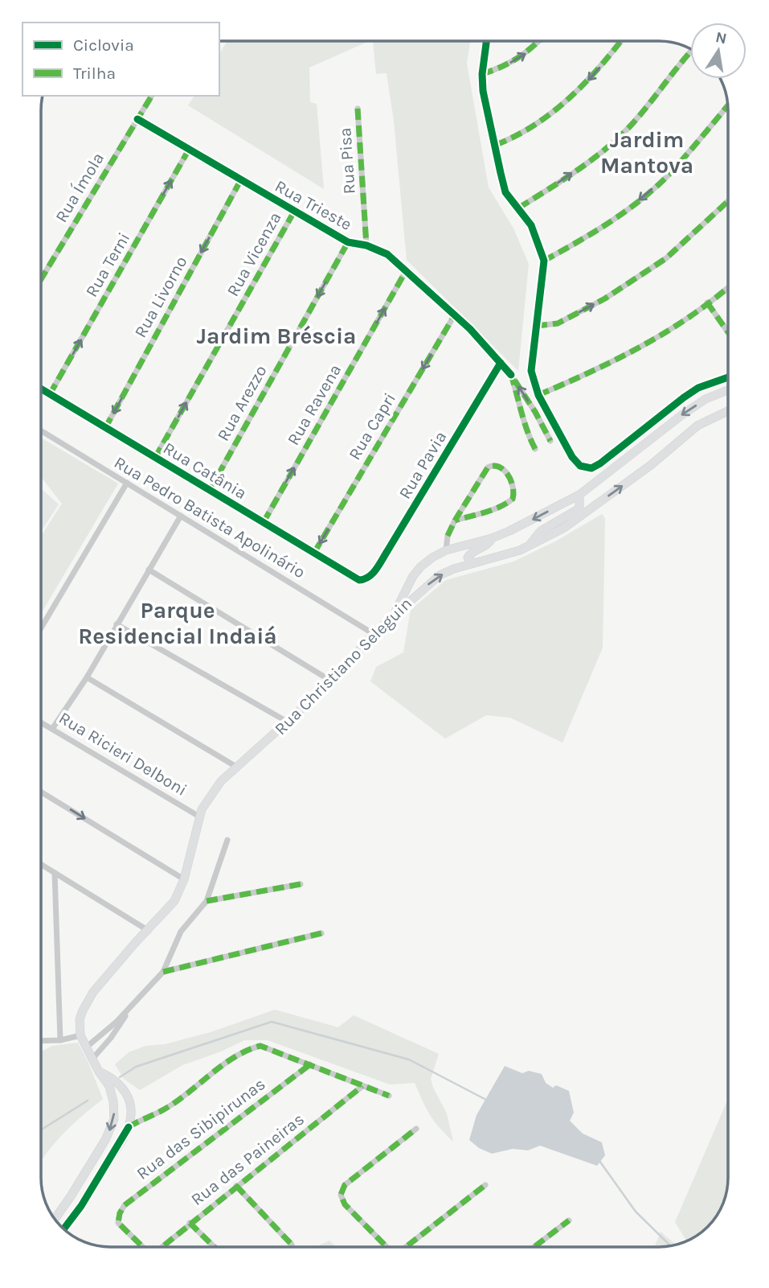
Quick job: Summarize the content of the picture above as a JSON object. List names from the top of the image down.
{
  "streets": {
    "main road": ["Rua Christiano Seleguin"],
    "street": [
      "Rua Pisa",
      "Rua Ímola",
      "Rua Trieste",
      "Rua Vicenza",
      "Rua Terni",
      "Rua Livorno",
      "Rua Arezzo",
      "Rua Ravena",
      "Rua Capri",
      "Rua Pavia",
      "Rua Catânia",
      "Rua Pedro Batista Apolinário",
      "Rua Ricieri Delboni",
      "Rua das Sibipirunas",
      "Rua das Paineiras"
    ]
  },
  "crossings": [
    ["Rua Pisa", "Rua Trieste"],
    ["Rua Ímola", "Rua Trieste"],
    ["Rua Trieste", "Rua Vicenza"],
    ["Rua Trieste", "Rua Terni"],
    ["Rua Trieste", "Rua Livorno"],
    ["Rua Trieste", "Rua Arezzo"],
    ["Rua Trieste", "Rua Ravena"],
    ["Rua Trieste", "Rua Capri"],
    ["Rua Trieste", "Rua Pavia"],
    ["Rua Vicenza", "Rua Catânia"],
    ["Rua Terni", "Rua Catânia"],
    ["Rua Livorno", "Rua Catânia"],
    ["Rua Arezzo", "Rua Catânia"],
    ["Rua Ravena", "Rua Catânia"],
    ["Rua Capri", "Rua Catânia"],
    ["Rua Pavia", "Rua Catânia"],
    ["Rua Pedro Batista Apolinário", "Rua Christiano Seleguin"],
    ["Rua Christiano Seleguin", "Rua Ricieri Delboni"]
  ],
  "one_way": [
    "Rua Vicenza",
    "Rua Terni",
    "Rua Livorno",
    "Rua Arezzo",
    "Rua Ravena",
    "Rua Capri"
  ],
  "districts": ["Jardim Mantova", "Jardim Bréscia", "Parque Residencial Indaiá"],
  "legend": ["Ciclovia", "Trilha"],
  "north": "top"
}
